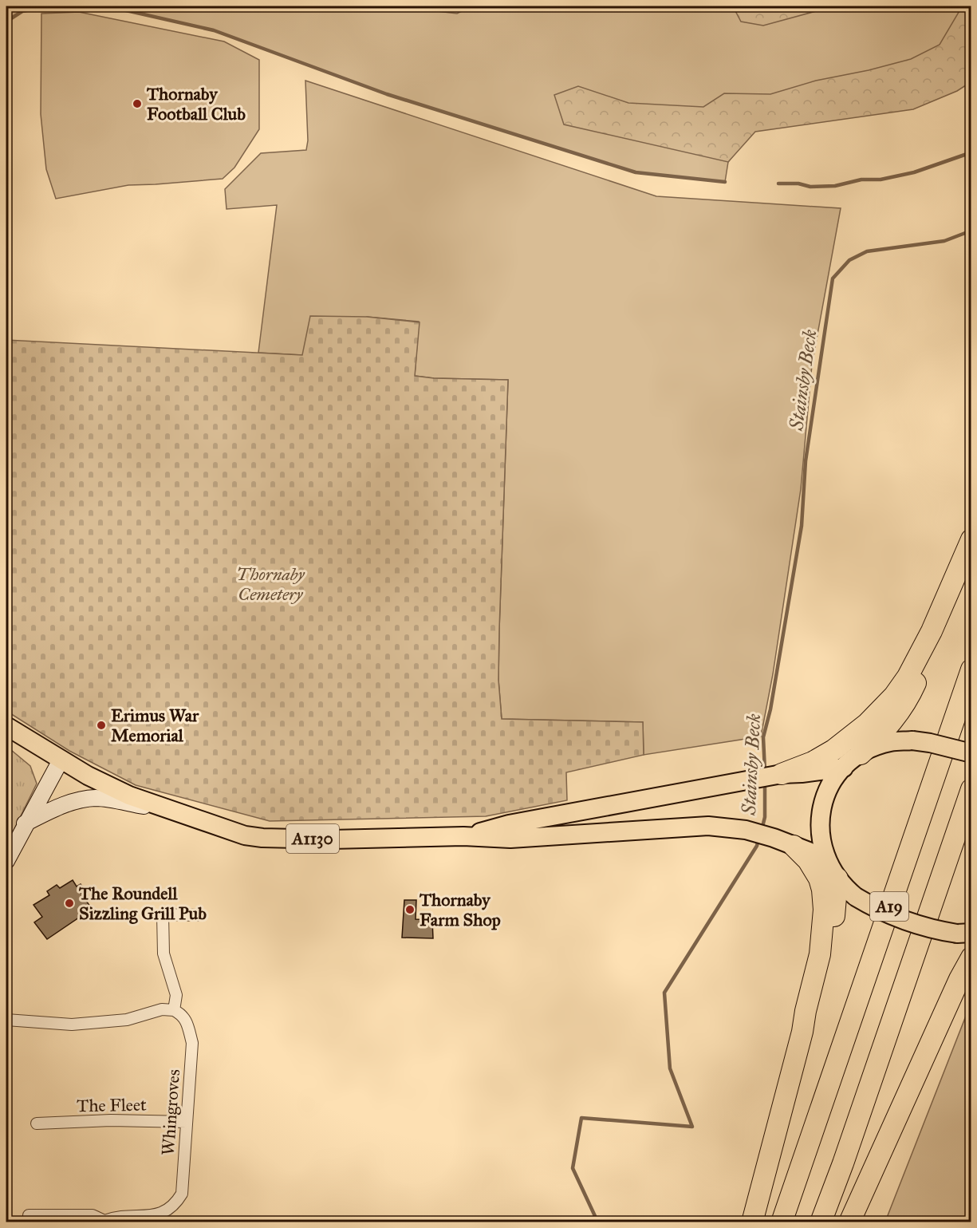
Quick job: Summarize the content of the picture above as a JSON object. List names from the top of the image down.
{
  "streets": {
    "highway": ["A19"],
    "main road": ["A1130"],
    "street": ["The Fleet", "Whingroves"]
  },
  "crossings": [
    ["The Fleet", "Whingroves"]
  ],
  "water": ["Stainsby Beck"],
  "parks": ["Thornaby Cemetery"],
  "places": [
    "Thornaby Football Club",
    "Erimus War Memorial",
    "The Roundell Sizzling Grill Pub",
    "Thornaby Farm Shop"
  ]
}
